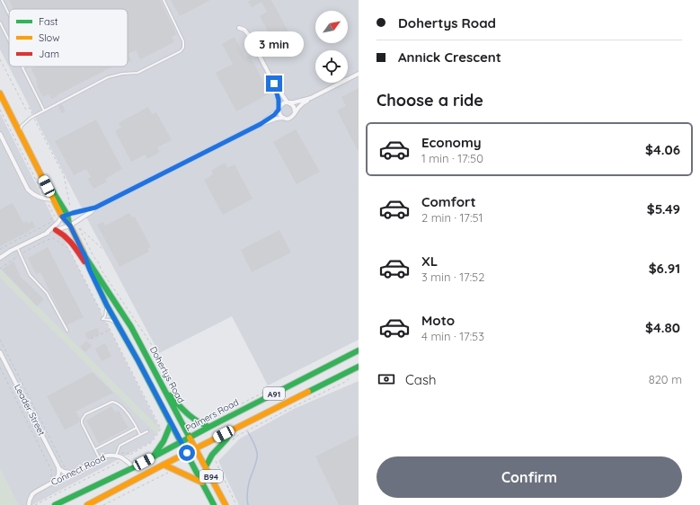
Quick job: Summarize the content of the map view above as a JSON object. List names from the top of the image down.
{
  "streets": {
    "main road": [
      "Dohertys Road",
      "A91",
      "Palmers Road",
      "B94"
    ],
    "street": ["Leader Street", "Connect Road"]
  },
  "crossings": [
    ["Dohertys Road", "A91"],
    ["Dohertys Road", "Palmers Road"],
    ["Palmers Road", "Connect Road"]
  ],
  "legend": ["Fast", "Slow", "Jam"],
  "north": "top right",
  "page": {
    "banner": ["Dohertys Road", "Annick Crescent"],
    "bubble": "3 min",
    "heading": "Choose a ride",
    "list": [
      {
        "name": "Economy",
        "note": "1 min · 17:50",
        "value": "$4.06"
      },
      {
        "name": "Comfort",
        "note": "2 min · 17:51",
        "value": "$5.49"
      },
      {
        "name": "XL",
        "note": "3 min · 17:52",
        "value": "$6.91"
      },
      {
        "name": "Moto",
        "note": "4 min · 17:53",
        "value": "$4.80"
      }
    ],
    "pay": ["Cash", "820 m"],
    "buttons": "Confirm"
  }
}
